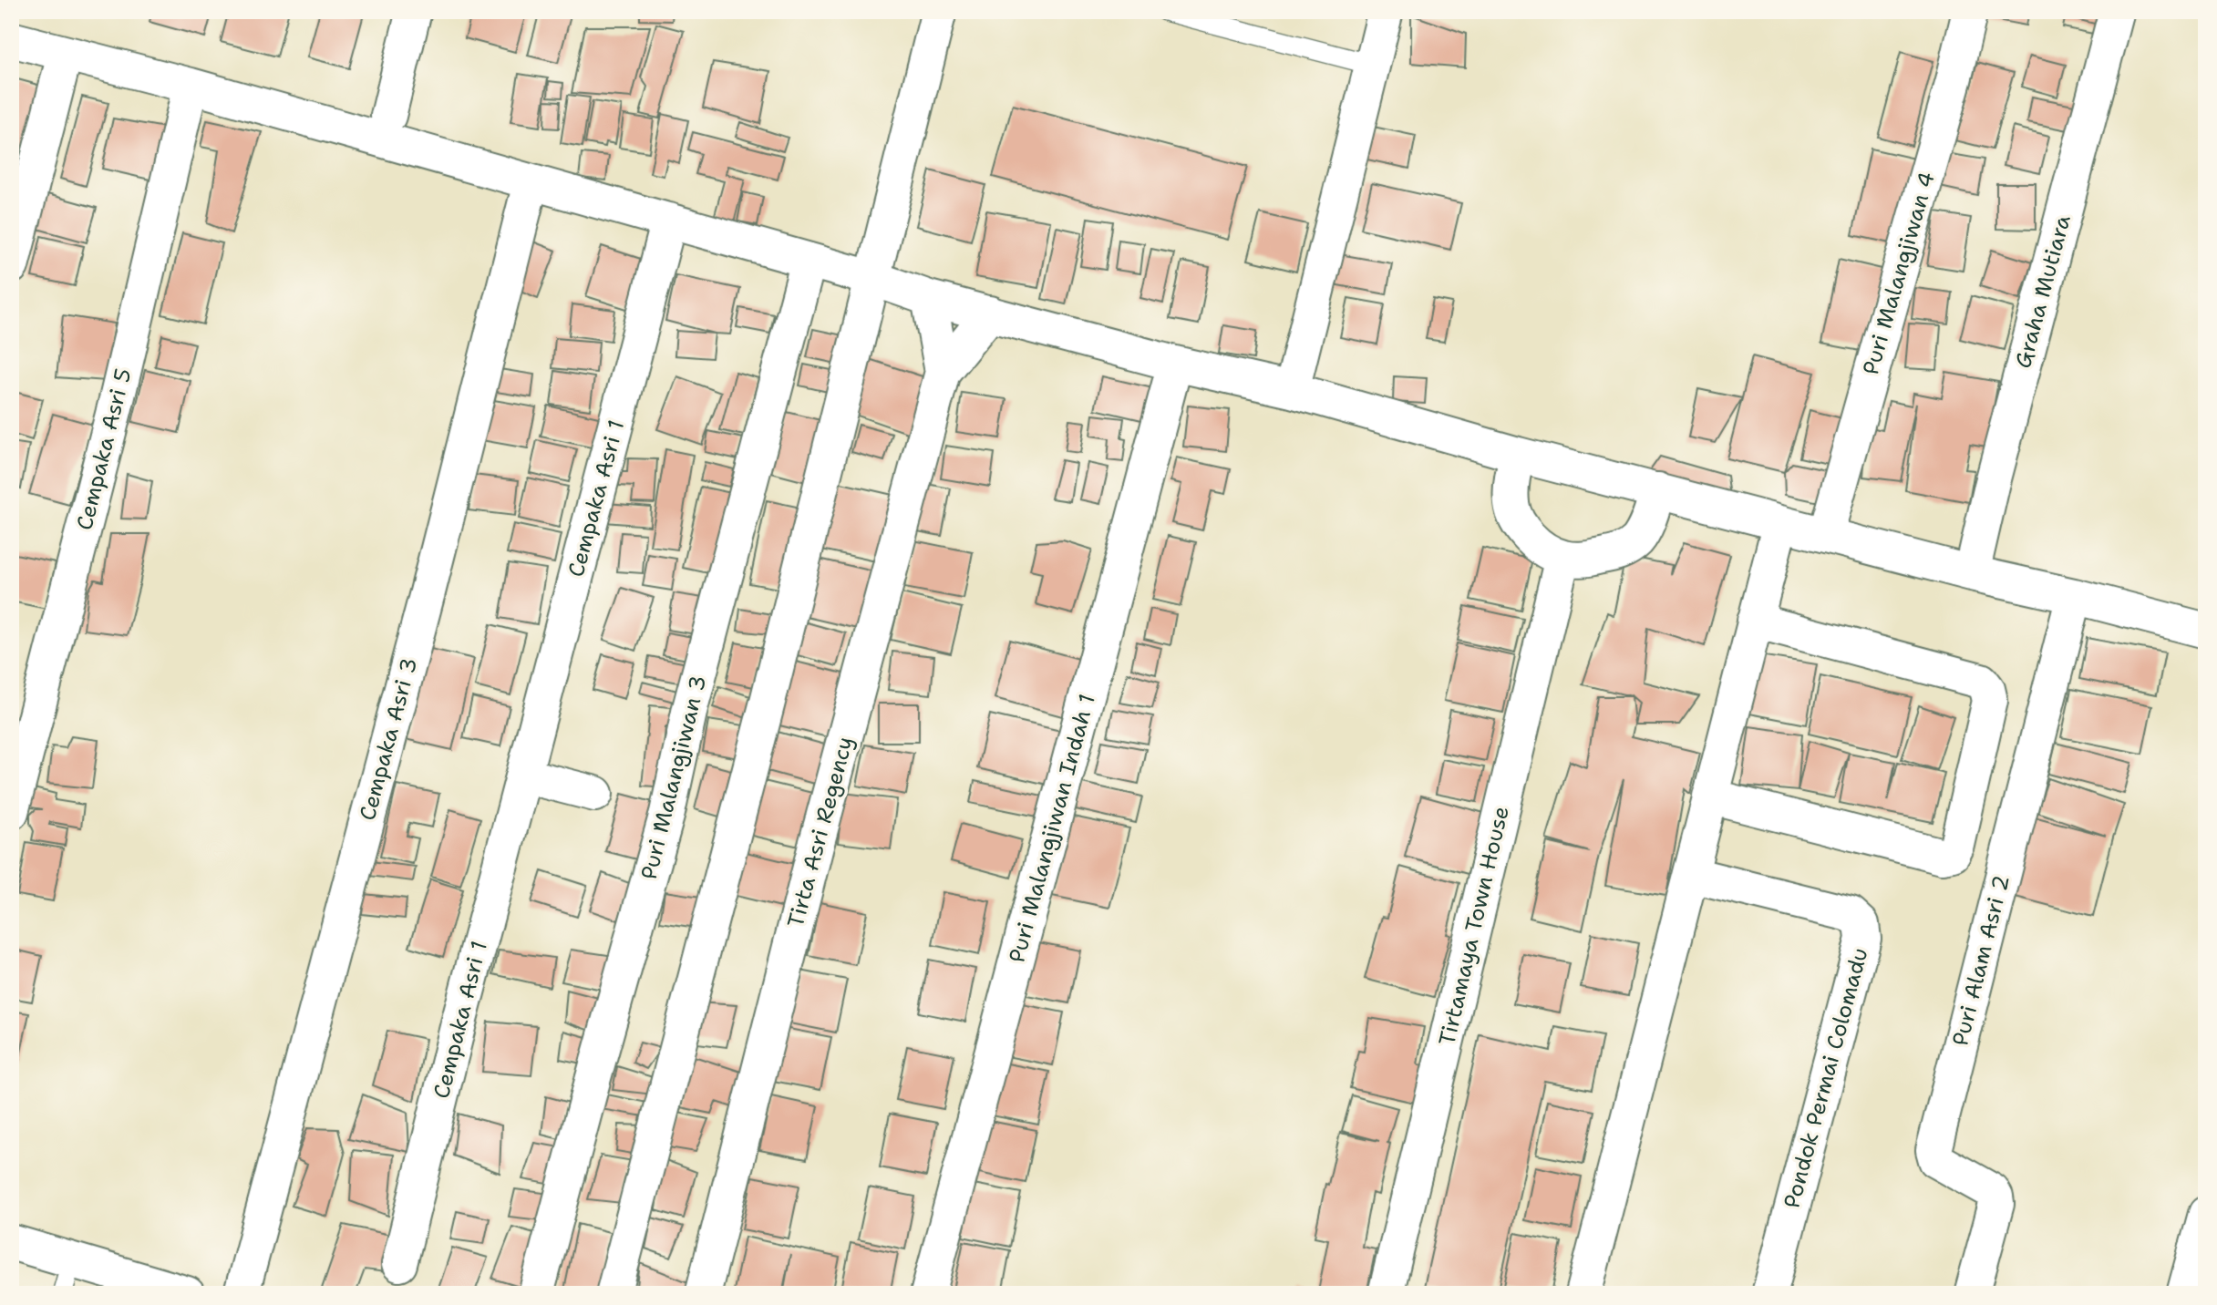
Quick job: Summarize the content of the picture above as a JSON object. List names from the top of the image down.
{
  "streets": {
    "street": [
      "Puri Malangjiwan 4",
      "Graha Mutiara",
      "Cempaka Asri 5",
      "Cempaka Asri 1",
      "Cempaka Asri 3",
      "Puri Malangjiwan 3",
      "Puri Malangjiwan Indah 1",
      "Tirta Asri Regency",
      "Tirtamaya Town House",
      "Puri Alam Asri 2",
      "Pondok Permai Colomadu"
    ]
  }
}
